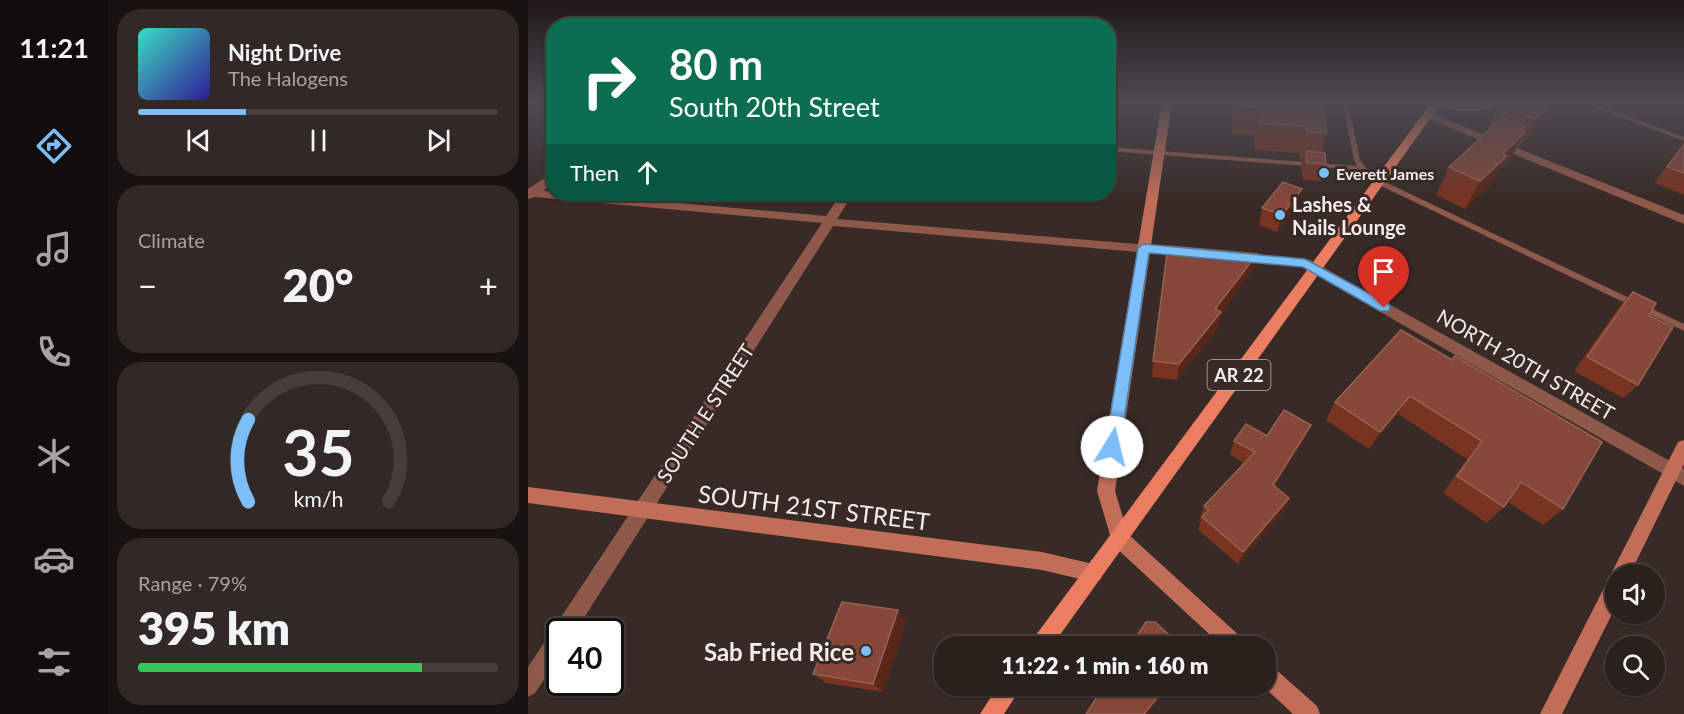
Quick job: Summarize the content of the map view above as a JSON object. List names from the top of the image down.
{
  "streets": {
    "main road": ["AR 22"],
    "street": ["NORTH 20TH STREET", "SOUTH E STREET", "SOUTH 21ST STREET"]
  },
  "crossings": [
    ["NORTH 20TH STREET", "AR 22"],
    ["AR 22", "SOUTH 21ST STREET"],
    ["SOUTH E STREET", "SOUTH 21ST STREET"]
  ],
  "places": ["Everett James", "Lashes & Nails Lounge", "Sab Fried Rice"],
  "page": {
    "tabs": "11:21",
    "turn": ["80 m", "South 20th Street"],
    "song": ["Night Drive", "The Halogens"],
    "then": "Then",
    "tile": [
      "Climate",
      ["Range · 79%", "395 km"]
    ],
    "heat": ["−", "20°", "+"],
    "limit": "40",
    "trip": "11:22 · 1 min · 160 m",
    "gauge": ["35", "km/h"]
  }
}
